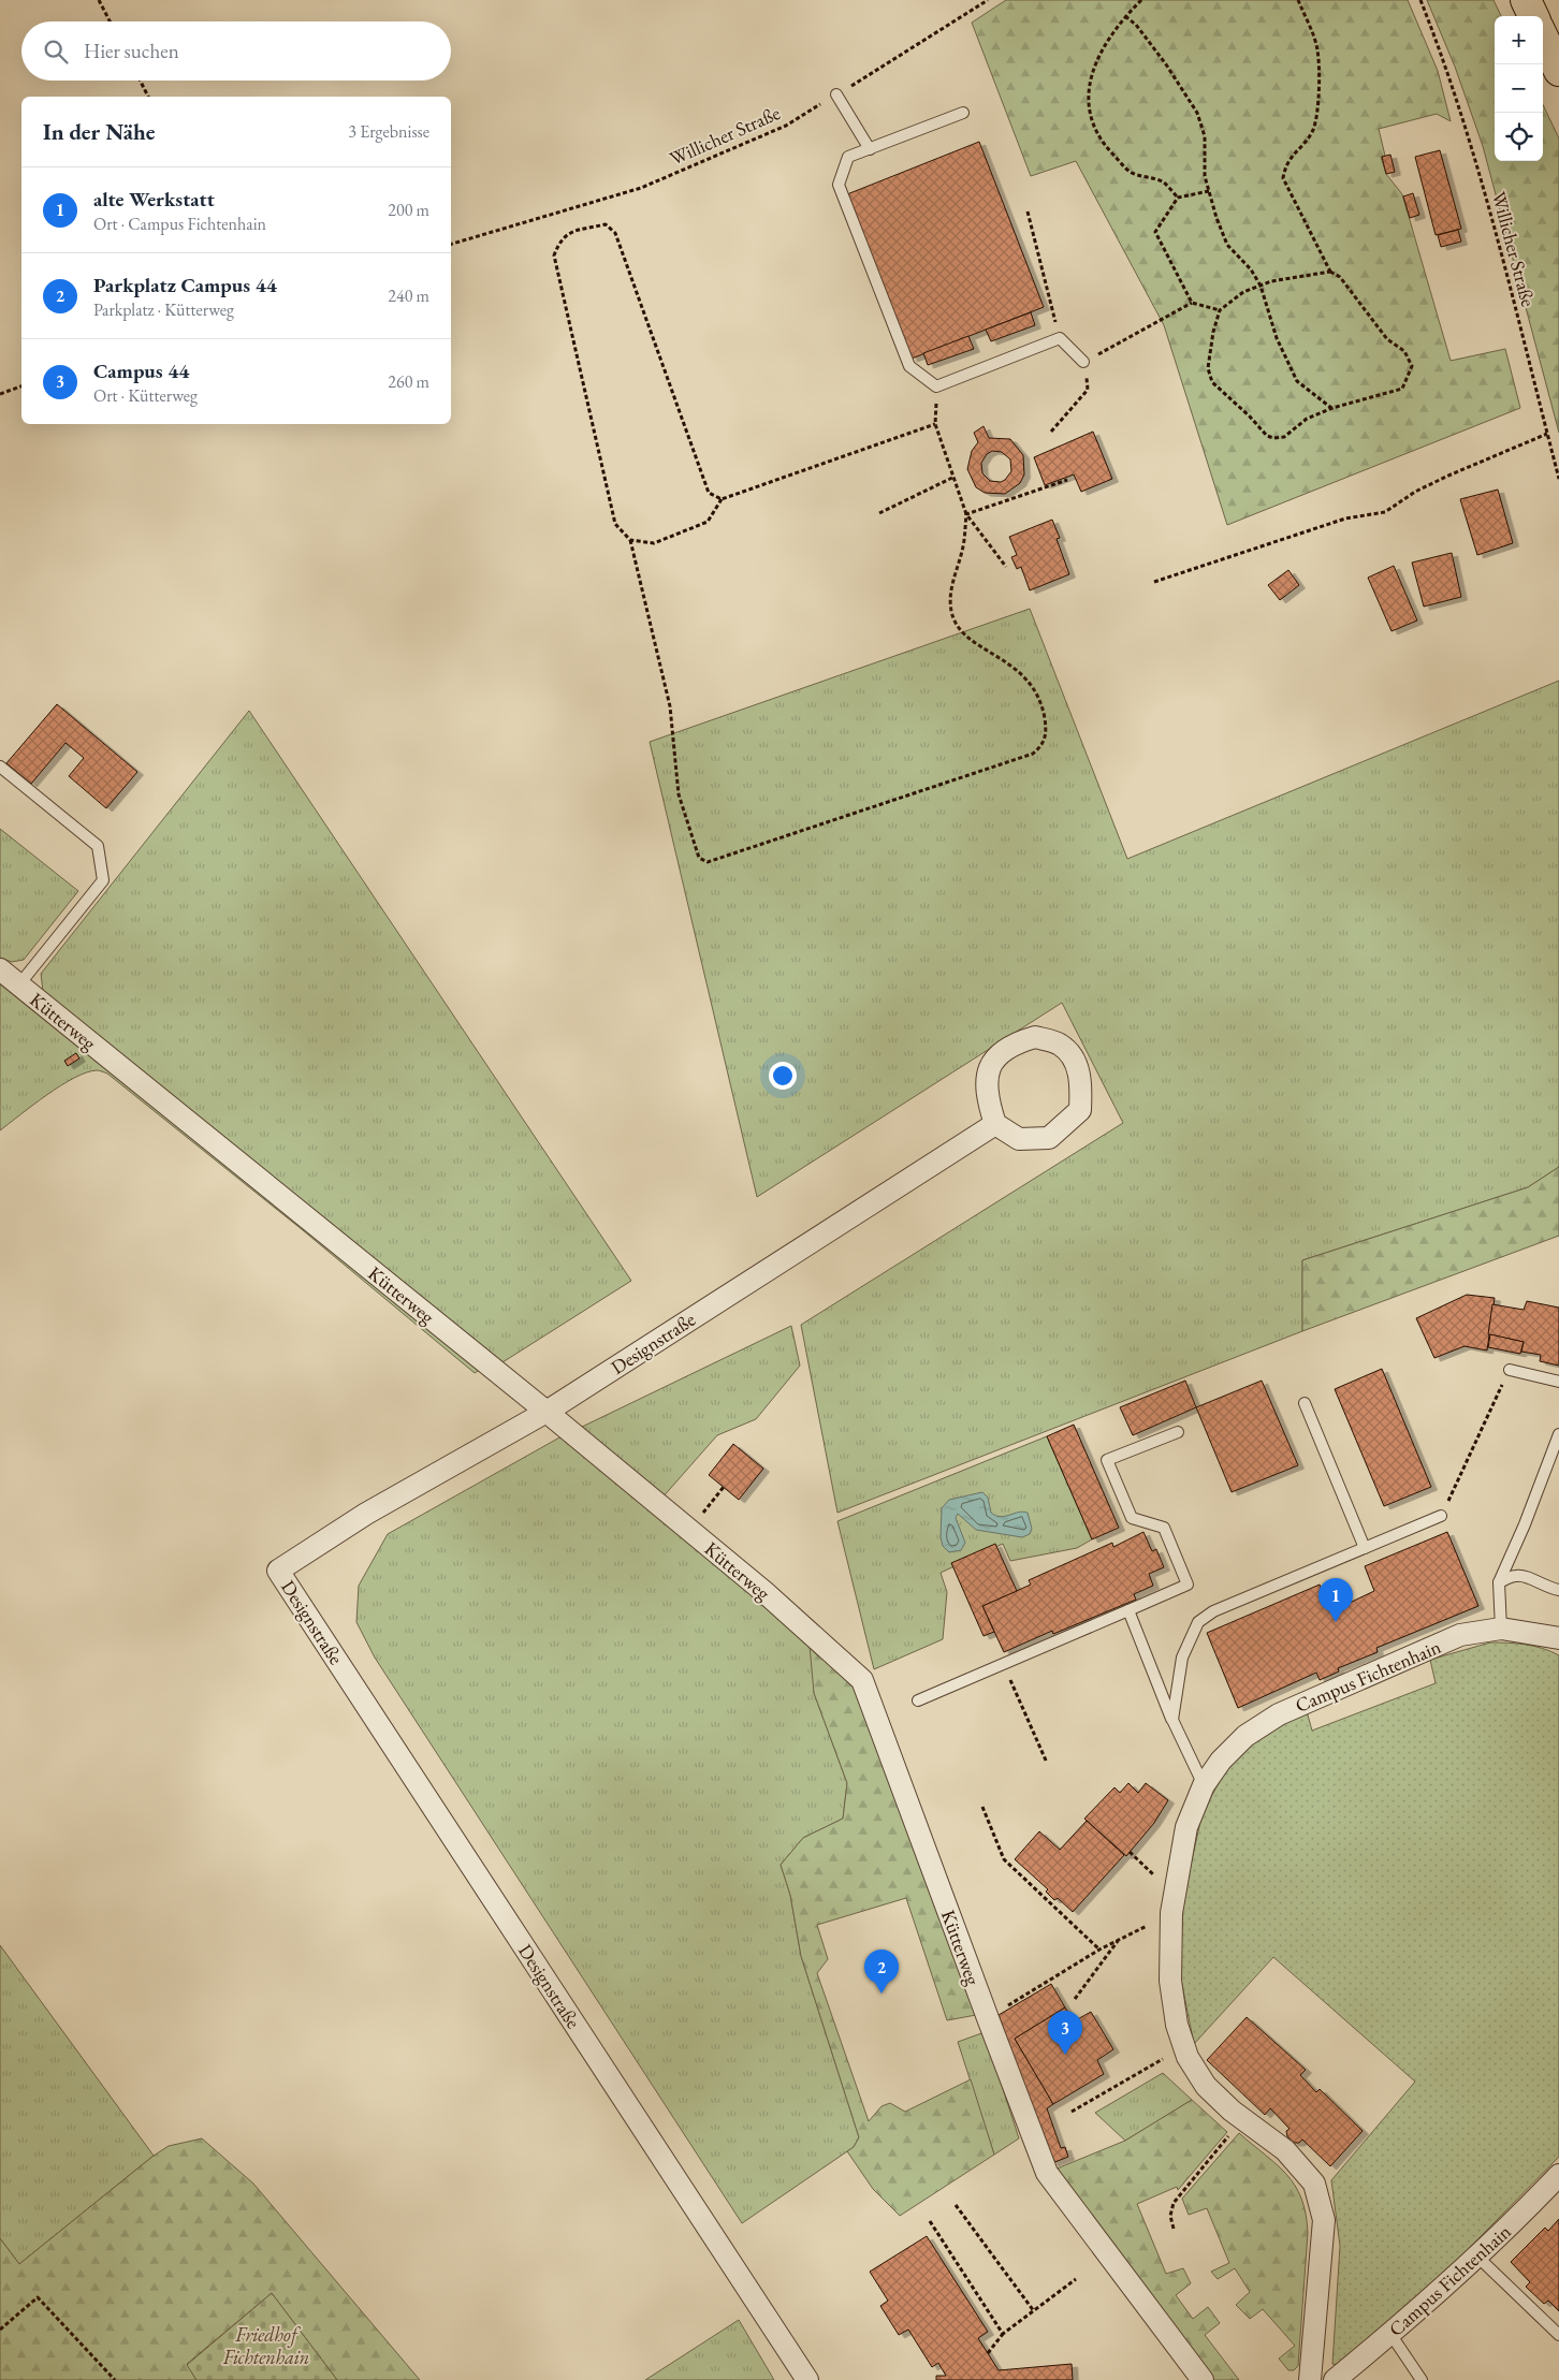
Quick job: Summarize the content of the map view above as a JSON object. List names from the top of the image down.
{
  "streets": {
    "street": ["Kütterweg", "Designstraße", "Campus Fichtenhain"],
    "path": ["Willicher Straße"]
  },
  "crossings": [
    ["Kütterweg", "Designstraße"]
  ],
  "parks": ["Friedhof Fichtenhain"],
  "page": {
    "map_buttons": ["+", "−"],
    "search": "Hier suchen",
    "heading": ["In der Nähe", "3 Ergebnisse"],
    "list": [
      {
        "mark": "1",
        "name": "alte Werkstatt",
        "note": "Ort · Campus Fichtenhain",
        "value": "200 m"
      },
      {
        "mark": "2",
        "name": "Parkplatz Campus 44",
        "note": "Parkplatz · Kütterweg",
        "value": "240 m"
      },
      {
        "mark": "3",
        "name": "Campus 44",
        "note": "Ort · Kütterweg",
        "value": "260 m"
      }
    ],
    "pins": ["1", "2", "3"]
  }
}
